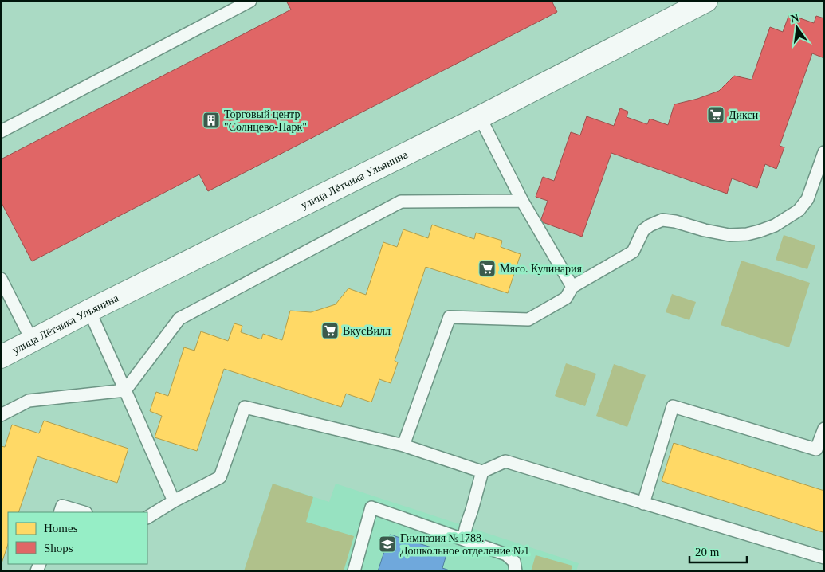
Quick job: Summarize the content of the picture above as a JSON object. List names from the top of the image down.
{
  "streets": {
    "street": ["улица Лётчика Ульянина"]
  },
  "places": {
    "supermarket": ["Дикси", "Мясо. Кулинария", "ВкусВилл"],
    "building": ["Торговый центр \"Солнцево-Парк\""],
    "school or university": ["Гимназия №1788. Дошкольное отделение №1"]
  },
  "legend": ["Homes", "Shops"],
  "scale_bar": "20 m",
  "north": "top"
}
